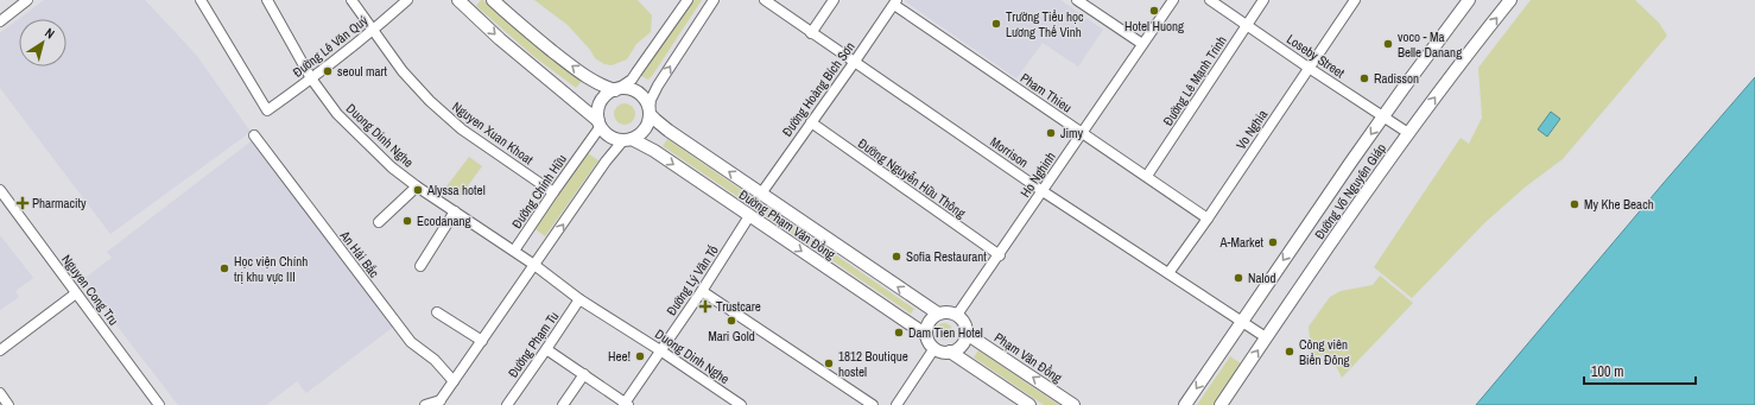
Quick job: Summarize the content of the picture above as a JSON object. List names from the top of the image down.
{
  "streets": {
    "main road": ["Đường Võ Nguyên Giáp", "Đường Phạm Văn Đồng", "Phạm Văn Đồng"],
    "street": [
      "Đường Lê Văn Quý",
      "Loseby Street",
      "Đường Lê Mạnh Trinh",
      "Đường Hoàng Bích Sơn",
      "Pham Thieu",
      "Vo Nghia",
      "Nguyen Xuan Khoat",
      "Duong Dinh Nghe",
      "Morrison",
      "Ho Nghinh",
      "Đường Nguyễn Hữu Thông",
      "Đường Chính Hữu",
      "An Hải Bắc",
      "Đường Lý Văn Tố",
      "Nguyen Cong Tru",
      "Đường Phạm Tu"
    ]
  },
  "crossings": [
    ["Đường Lê Văn Quý", "Nguyen Xuan Khoat"],
    ["Đường Lê Văn Quý", "Duong Dinh Nghe"],
    ["Loseby Street", "Đường Lê Mạnh Trinh"],
    ["Loseby Street", "Vo Nghia"],
    ["Loseby Street", "Đường Võ Nguyên Giáp"],
    ["Đường Lê Mạnh Trinh", "Pham Thieu"],
    ["Đường Hoàng Bích Sơn", "Pham Thieu"],
    ["Đường Hoàng Bích Sơn", "Morrison"],
    ["Đường Hoàng Bích Sơn", "Đường Nguyễn Hữu Thông"],
    ["Đường Hoàng Bích Sơn", "Đường Phạm Văn Đồng"],
    ["Pham Thieu", "Vo Nghia"],
    ["Pham Thieu", "Ho Nghinh"],
    ["Vo Nghia", "Morrison"],
    ["Nguyen Xuan Khoat", "Đường Chính Hữu"],
    ["Duong Dinh Nghe", "Đường Chính Hữu"],
    ["Duong Dinh Nghe", "Đường Lý Văn Tố"],
    ["Duong Dinh Nghe", "Đường Phạm Tu"],
    ["Morrison", "Ho Nghinh"],
    ["Morrison", "Đường Võ Nguyên Giáp"],
    ["Ho Nghinh", "Đường Nguyễn Hữu Thông"],
    ["Ho Nghinh", "Đường Phạm Văn Đồng"],
    ["Ho Nghinh", "Phạm Văn Đồng"],
    ["Đường Chính Hữu", "Đường Phạm Văn Đồng"],
    ["Đường Phạm Văn Đồng", "Đường Lý Văn Tố"],
    ["Đường Phạm Văn Đồng", "Phạm Văn Đồng"]
  ],
  "places": {
    "other": [
      "Hotel Huong",
      "Trường Tiểu học Lương Thế Vinh",
      "voco - Ma Belle Danang",
      "seoul mart",
      "Radisson",
      "Jimy",
      "Alyssa hotel",
      "My Khe Beach",
      "Ecodanang",
      "A-Market",
      "Sofia Restaurant",
      "Học viện Chính trị khu vực III",
      "Nalod",
      "Mari Gold",
      "Dam Tien Hotel",
      "Công viên Biển Đông",
      "Hee!",
      "1812 Boutique hostel"
    ],
    "health": ["Pharmacity", "Trustcare"]
  },
  "scale_bar": "100 m",
  "north": "top right"
}
